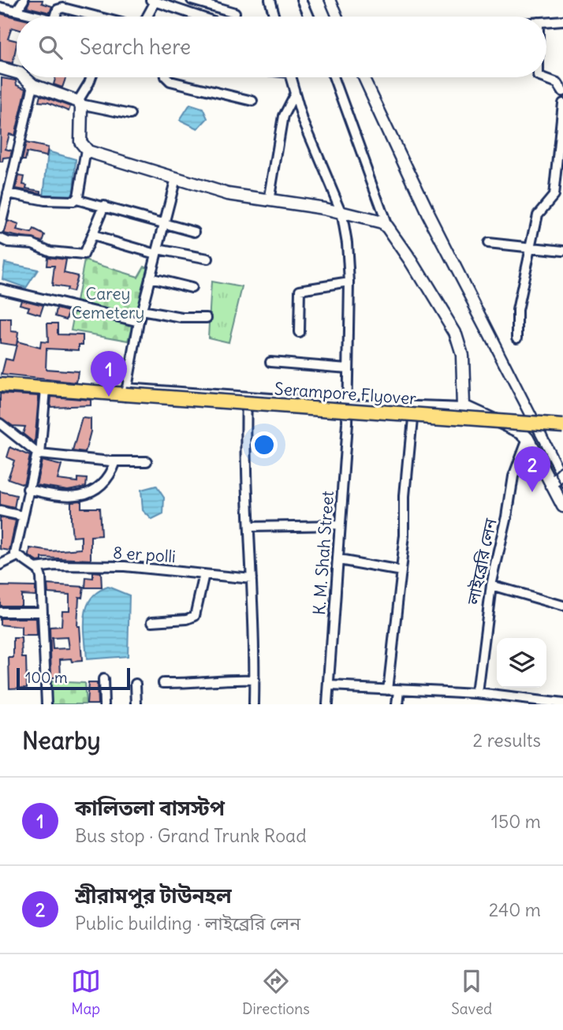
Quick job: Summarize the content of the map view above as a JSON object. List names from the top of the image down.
{
  "streets": {
    "main road": ["Serampore Flyover"],
    "street": ["K. M. Shah Street", "8 er polli", "লাইব্রেরি লেন"]
  },
  "parks": ["Carey Cemetery"],
  "scale_bar": "100 m",
  "page": {
    "search": "Search here",
    "pins": ["1", "2"],
    "scale": "100 m",
    "heading": ["Nearby", "2 results"],
    "list": [
      {
        "mark": "1",
        "name": "কালিতলা বাসস্টপ",
        "note": "Bus stop · Grand Trunk Road",
        "value": "150 m"
      },
      {
        "mark": "2",
        "name": "শ্রীরামপুর টাউনহল",
        "note": "Public building · লাইব্রেরি লেন",
        "value": "240 m"
      }
    ],
    "nav": ["Map", "Directions", "Saved"]
  }
}
